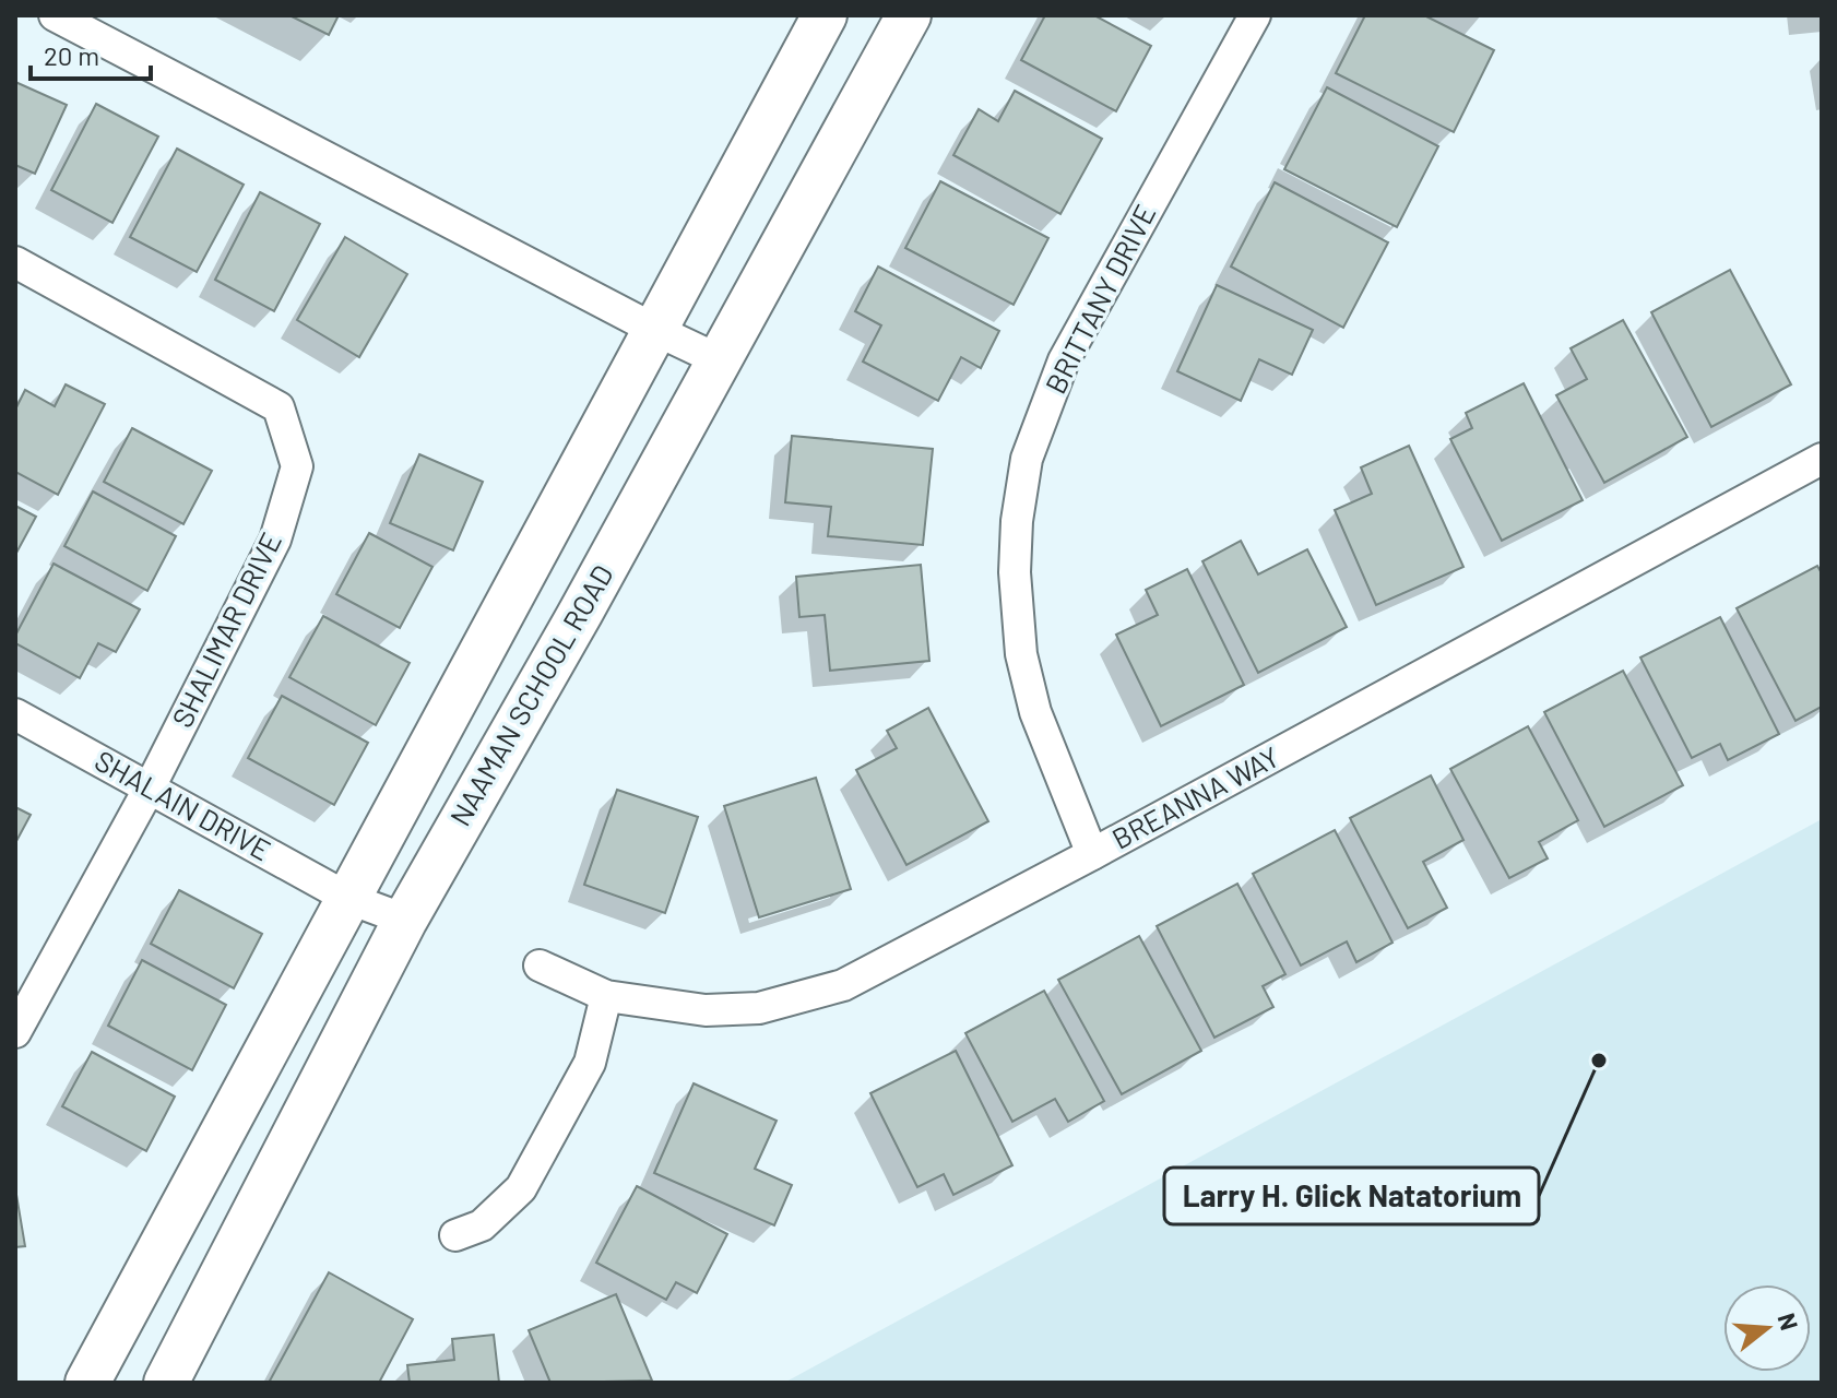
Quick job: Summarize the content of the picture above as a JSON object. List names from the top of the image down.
{
  "streets": {
    "main road": ["NAAMAN SCHOOL ROAD"],
    "street": [
      "BRITTANY DRIVE",
      "SHALIMAR DRIVE",
      "BREANNA WAY",
      "SHALAIN DRIVE"
    ]
  },
  "crossings": [
    ["BRITTANY DRIVE", "BREANNA WAY"],
    ["SHALIMAR DRIVE", "SHALAIN DRIVE"]
  ],
  "places": ["Larry H. Glick Natatorium"],
  "scale_bar": "20 m",
  "north": "right"
}
